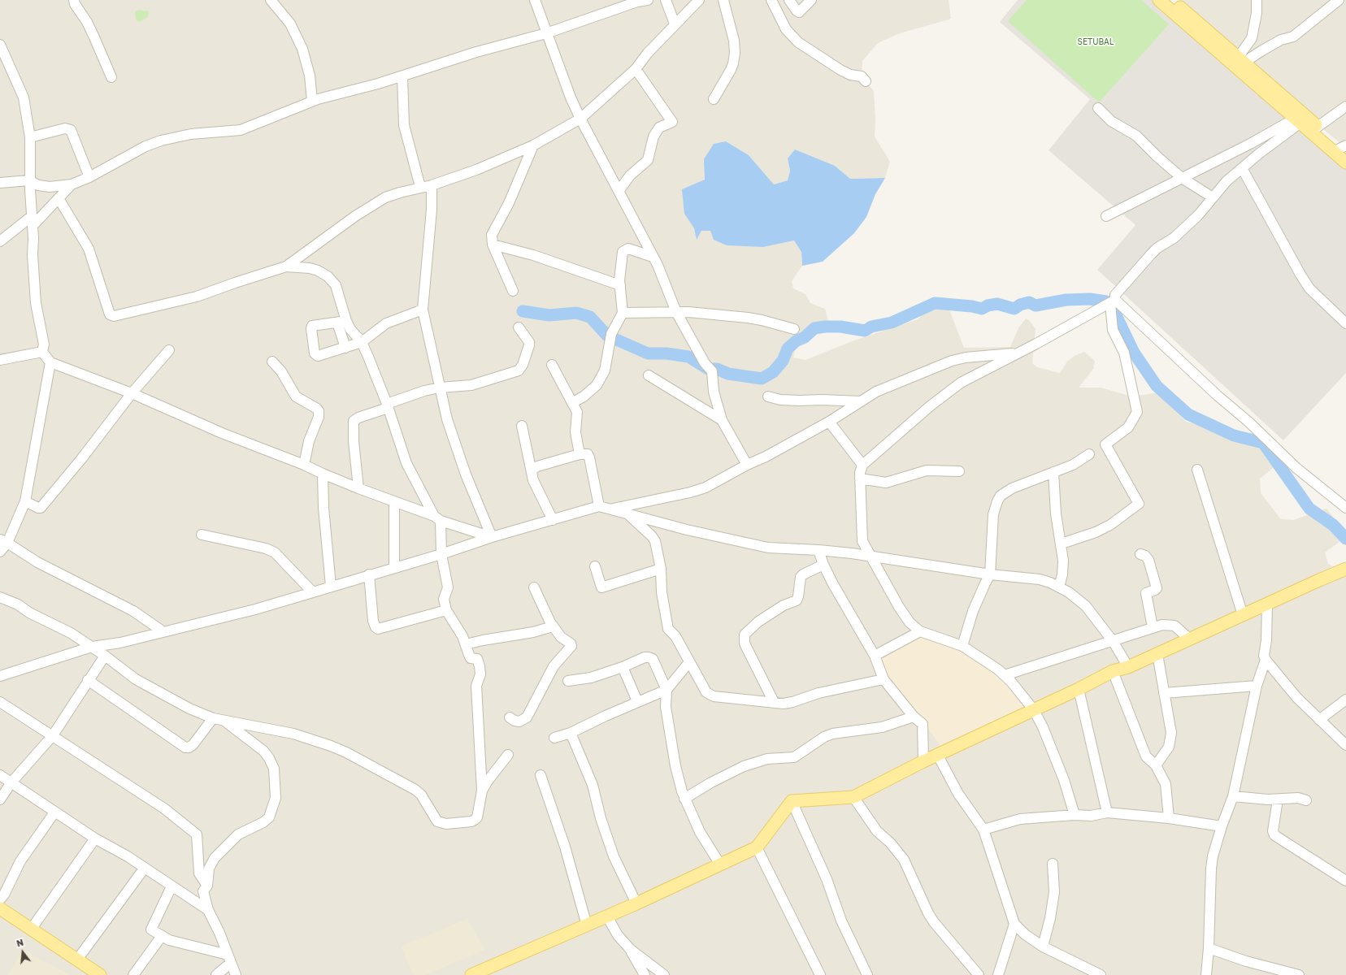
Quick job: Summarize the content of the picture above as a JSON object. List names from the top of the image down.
{
  "parks": ["SETUBAL"],
  "north": "top"
}
